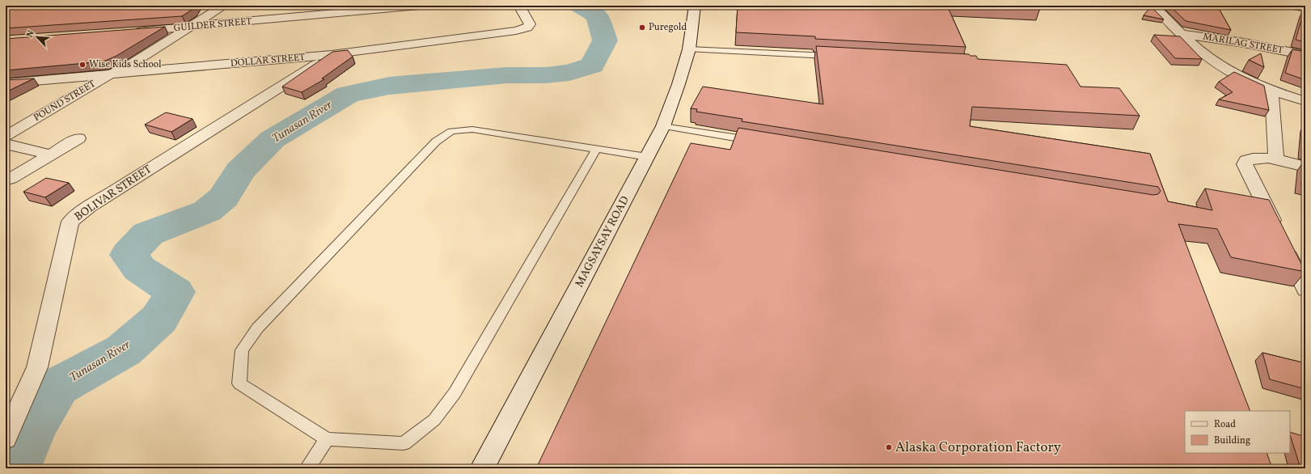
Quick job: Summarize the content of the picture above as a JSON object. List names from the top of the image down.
{
  "streets": {
    "street": [
      "GUILDER STREET",
      "MARILAG STREET",
      "DOLLAR STREET",
      "POUND STREET",
      "BOLIVAR STREET",
      "MAGSAYSAY ROAD"
    ]
  },
  "crossings": [
    ["GUILDER STREET", "POUND STREET"],
    ["DOLLAR STREET", "POUND STREET"],
    ["DOLLAR STREET", "BOLIVAR STREET"]
  ],
  "water": ["Tunasan River"],
  "places": ["Puregold", "Wise Kids School", "Alaska Corporation Factory"],
  "legend": ["Road", "Building"],
  "north": "top left"
}
